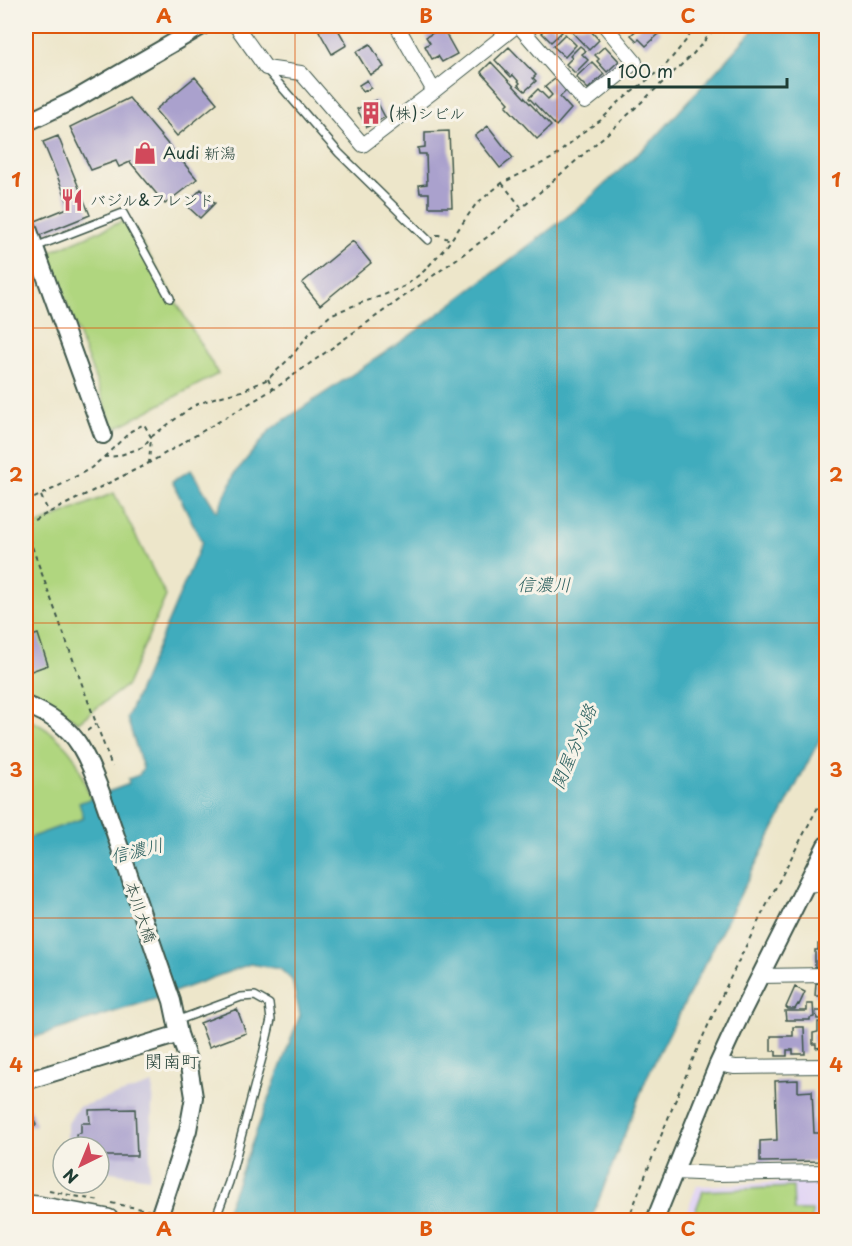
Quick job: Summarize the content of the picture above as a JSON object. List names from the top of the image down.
{
  "streets": {
    "street": ["本川大橋"]
  },
  "districts": ["関南町"],
  "water": ["信濃川", "関屋分水路"],
  "places": {
    "building": ["(株)シビル"],
    "shop": ["Audi 新潟"],
    "restaurant": ["バジル&フレンド"]
  },
  "scale_bar": "100 m",
  "north": "bottom left",
  "grid": {
    "columns": ["A", "B", "C"],
    "rows": [
      "1",
      "2",
      "3",
      "4"
    ]
  }
}
